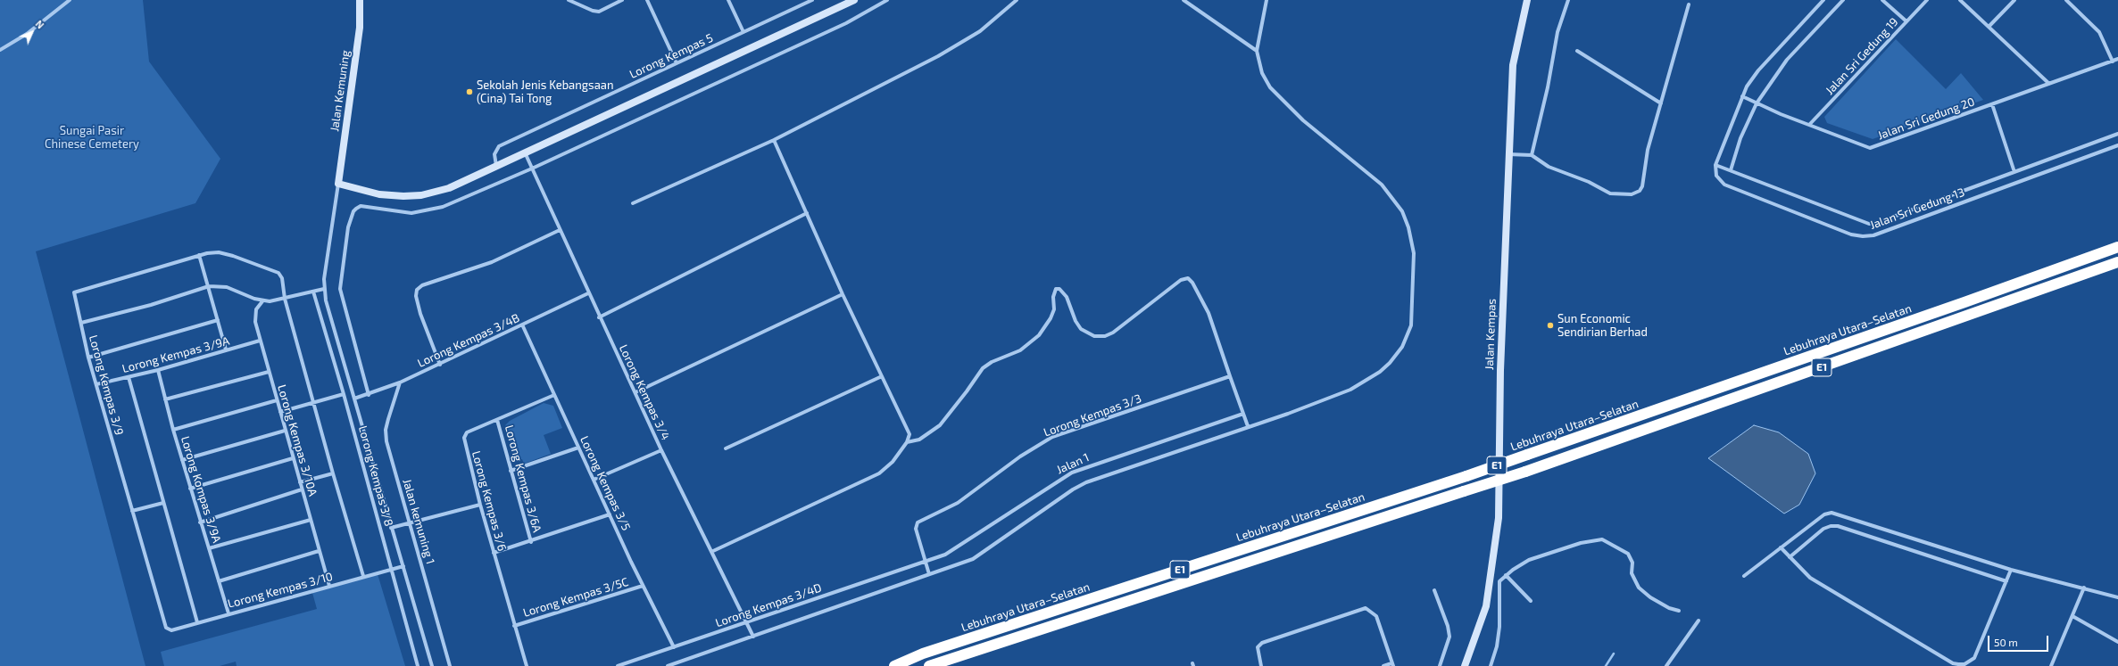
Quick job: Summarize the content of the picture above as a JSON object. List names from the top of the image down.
{
  "streets": {
    "highway": ["Lebuhraya Utara–Selatan", "E1"],
    "street": [
      "Lorong Kempas 5",
      "Jalan Sri Gedung 19",
      "Jalan Kemuning",
      "Jalan Sri Gedung 20",
      "Jalan Sri Gedung 13",
      "Jalan Kempas",
      "Lorong Kempas 3/4B",
      "Lorong Kempas 3/9A",
      "Lorong Kempas 3/9",
      "Lorong Kempas 3/4",
      "Lorong Kempas 3/3",
      "Lorong Kempas 3/10A",
      "Jalan 1",
      "Lorong Kempas 3/8",
      "Lorong Kempas 3/6A",
      "Lorong Kempas 3/5",
      "Lorong Kompas 3/9A",
      "Lorong Kempas 3/6",
      "Jalan kemuning 1",
      "Lorong Kempas 3/10",
      "Lorong Kempas 3/5C",
      "Lorong Kempas 3/4D"
    ]
  },
  "crossings": [
    ["Jalan Sri Gedung 19", "Jalan Sri Gedung 20"],
    ["Lorong Kempas 3/4B", "Lorong Kempas 3/4"],
    ["Lorong Kempas 3/4B", "Lorong Kempas 3/5"],
    ["Lorong Kempas 3/4B", "Jalan kemuning 1"],
    ["Lorong Kempas 3/9A", "Lorong Kempas 3/9"],
    ["Lorong Kempas 3/9A", "Lorong Kempas 3/10A"],
    ["Lorong Kempas 3/9A", "Lorong Kompas 3/9A"],
    ["Lorong Kempas 3/9", "Lorong Kempas 3/10A"],
    ["Lorong Kempas 3/9", "Lorong Kempas 3/10"],
    ["Lorong Kempas 3/4", "Lorong Kempas 3/4D"],
    ["Lorong Kempas 3/3", "Jalan 1"],
    ["Lorong Kempas 3/3", "Lorong Kempas 3/4D"],
    ["Lorong Kempas 3/10A", "Lorong Kempas 3/10"],
    ["Jalan 1", "Lorong Kempas 3/4D"],
    ["Lorong Kempas 3/8", "Lorong Kempas 3/10"],
    ["Lorong Kempas 3/6A", "Lorong Kempas 3/6"],
    ["Lorong Kempas 3/5", "Lorong Kempas 3/6"],
    ["Lorong Kempas 3/5", "Lorong Kempas 3/5C"],
    ["Lorong Kempas 3/5", "Lorong Kempas 3/4D"],
    ["Lorong Kompas 3/9A", "Lorong Kempas 3/10"],
    ["Lorong Kempas 3/6", "Lorong Kempas 3/5C"]
  ],
  "parks": ["Sungai Pasir Chinese Cemetery"],
  "places": ["Sekolah Jenis Kebangsaan (Cina) Tai Tong", "Sun Economic Sendirian Berhad"],
  "scale_bar": "50 m",
  "north": "top right"
}
